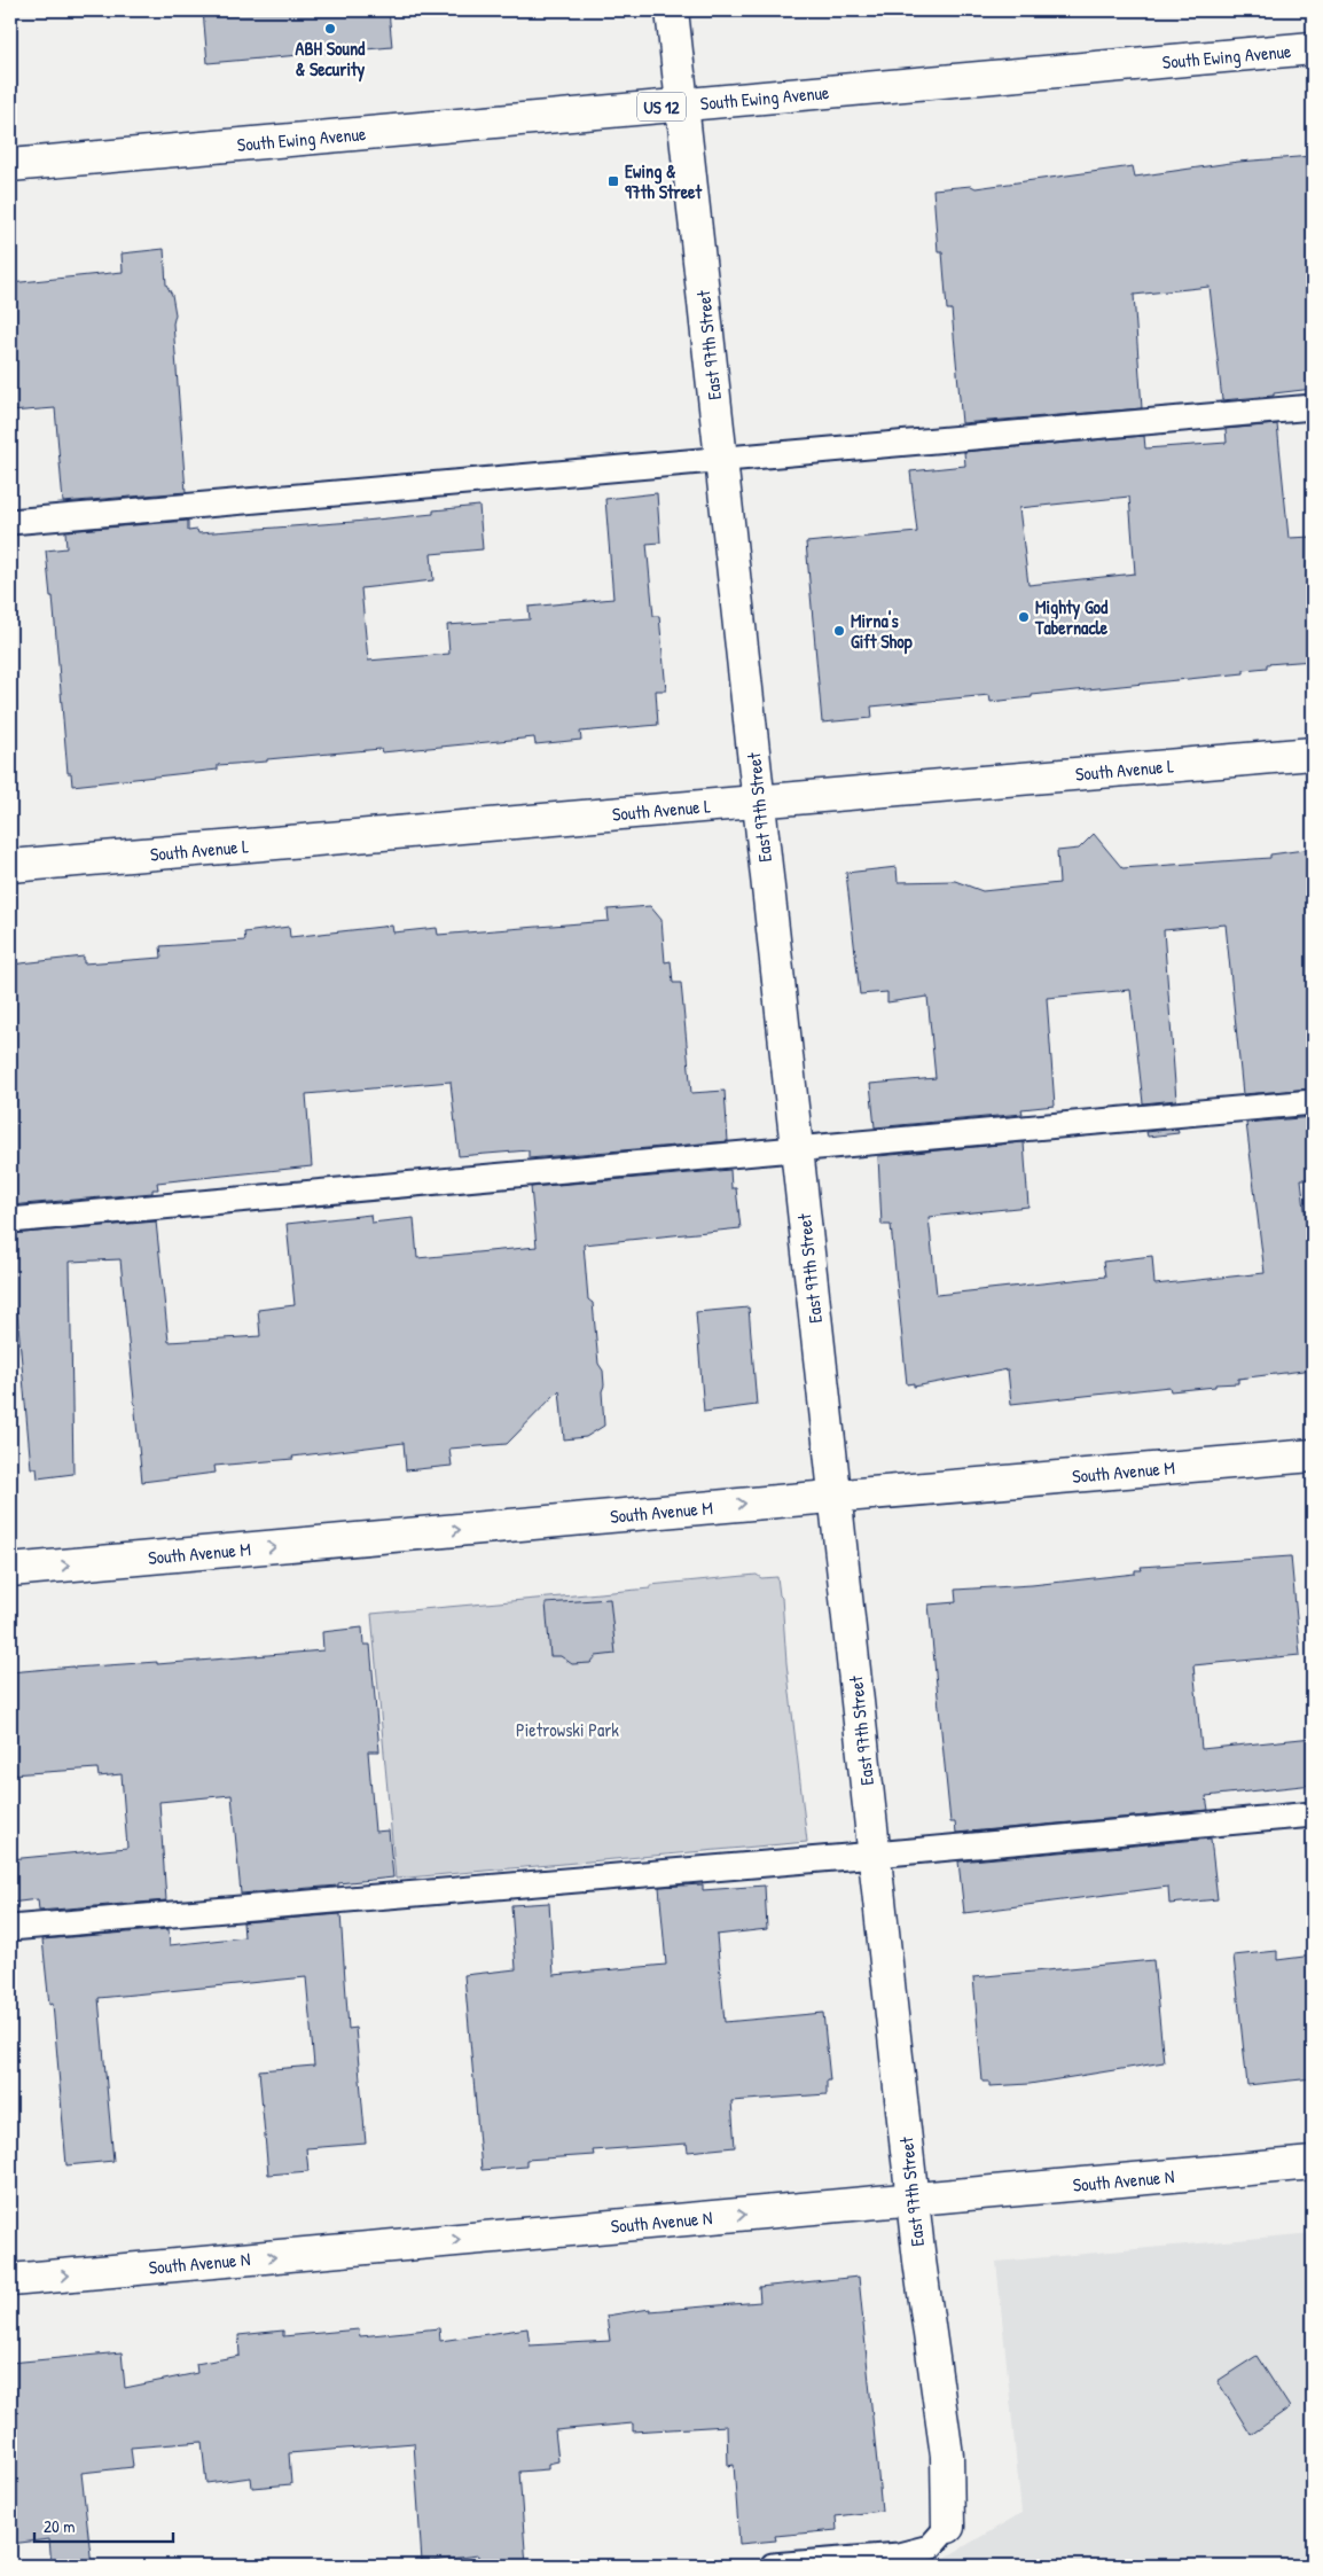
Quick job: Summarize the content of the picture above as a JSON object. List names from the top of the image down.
{
  "streets": {
    "street": [
      "South Ewing Avenue",
      "US 12",
      "East 97th Street",
      "South Avenue L",
      "South Avenue M",
      "South Avenue N"
    ]
  },
  "crossings": [
    ["South Ewing Avenue", "East 97th Street"],
    ["East 97th Street", "South Avenue L"],
    ["East 97th Street", "South Avenue M"],
    ["East 97th Street", "South Avenue N"]
  ],
  "one_way": ["South Avenue M", "South Avenue N"],
  "parks": ["Pietrowski Park"],
  "places": {
    "other": ["ABH Sound & Security", "Mighty God Tabernacle", "Mirna's Gift Shop"],
    "transit": ["Ewing & 97th Street"]
  },
  "scale_bar": "20 m"
}
